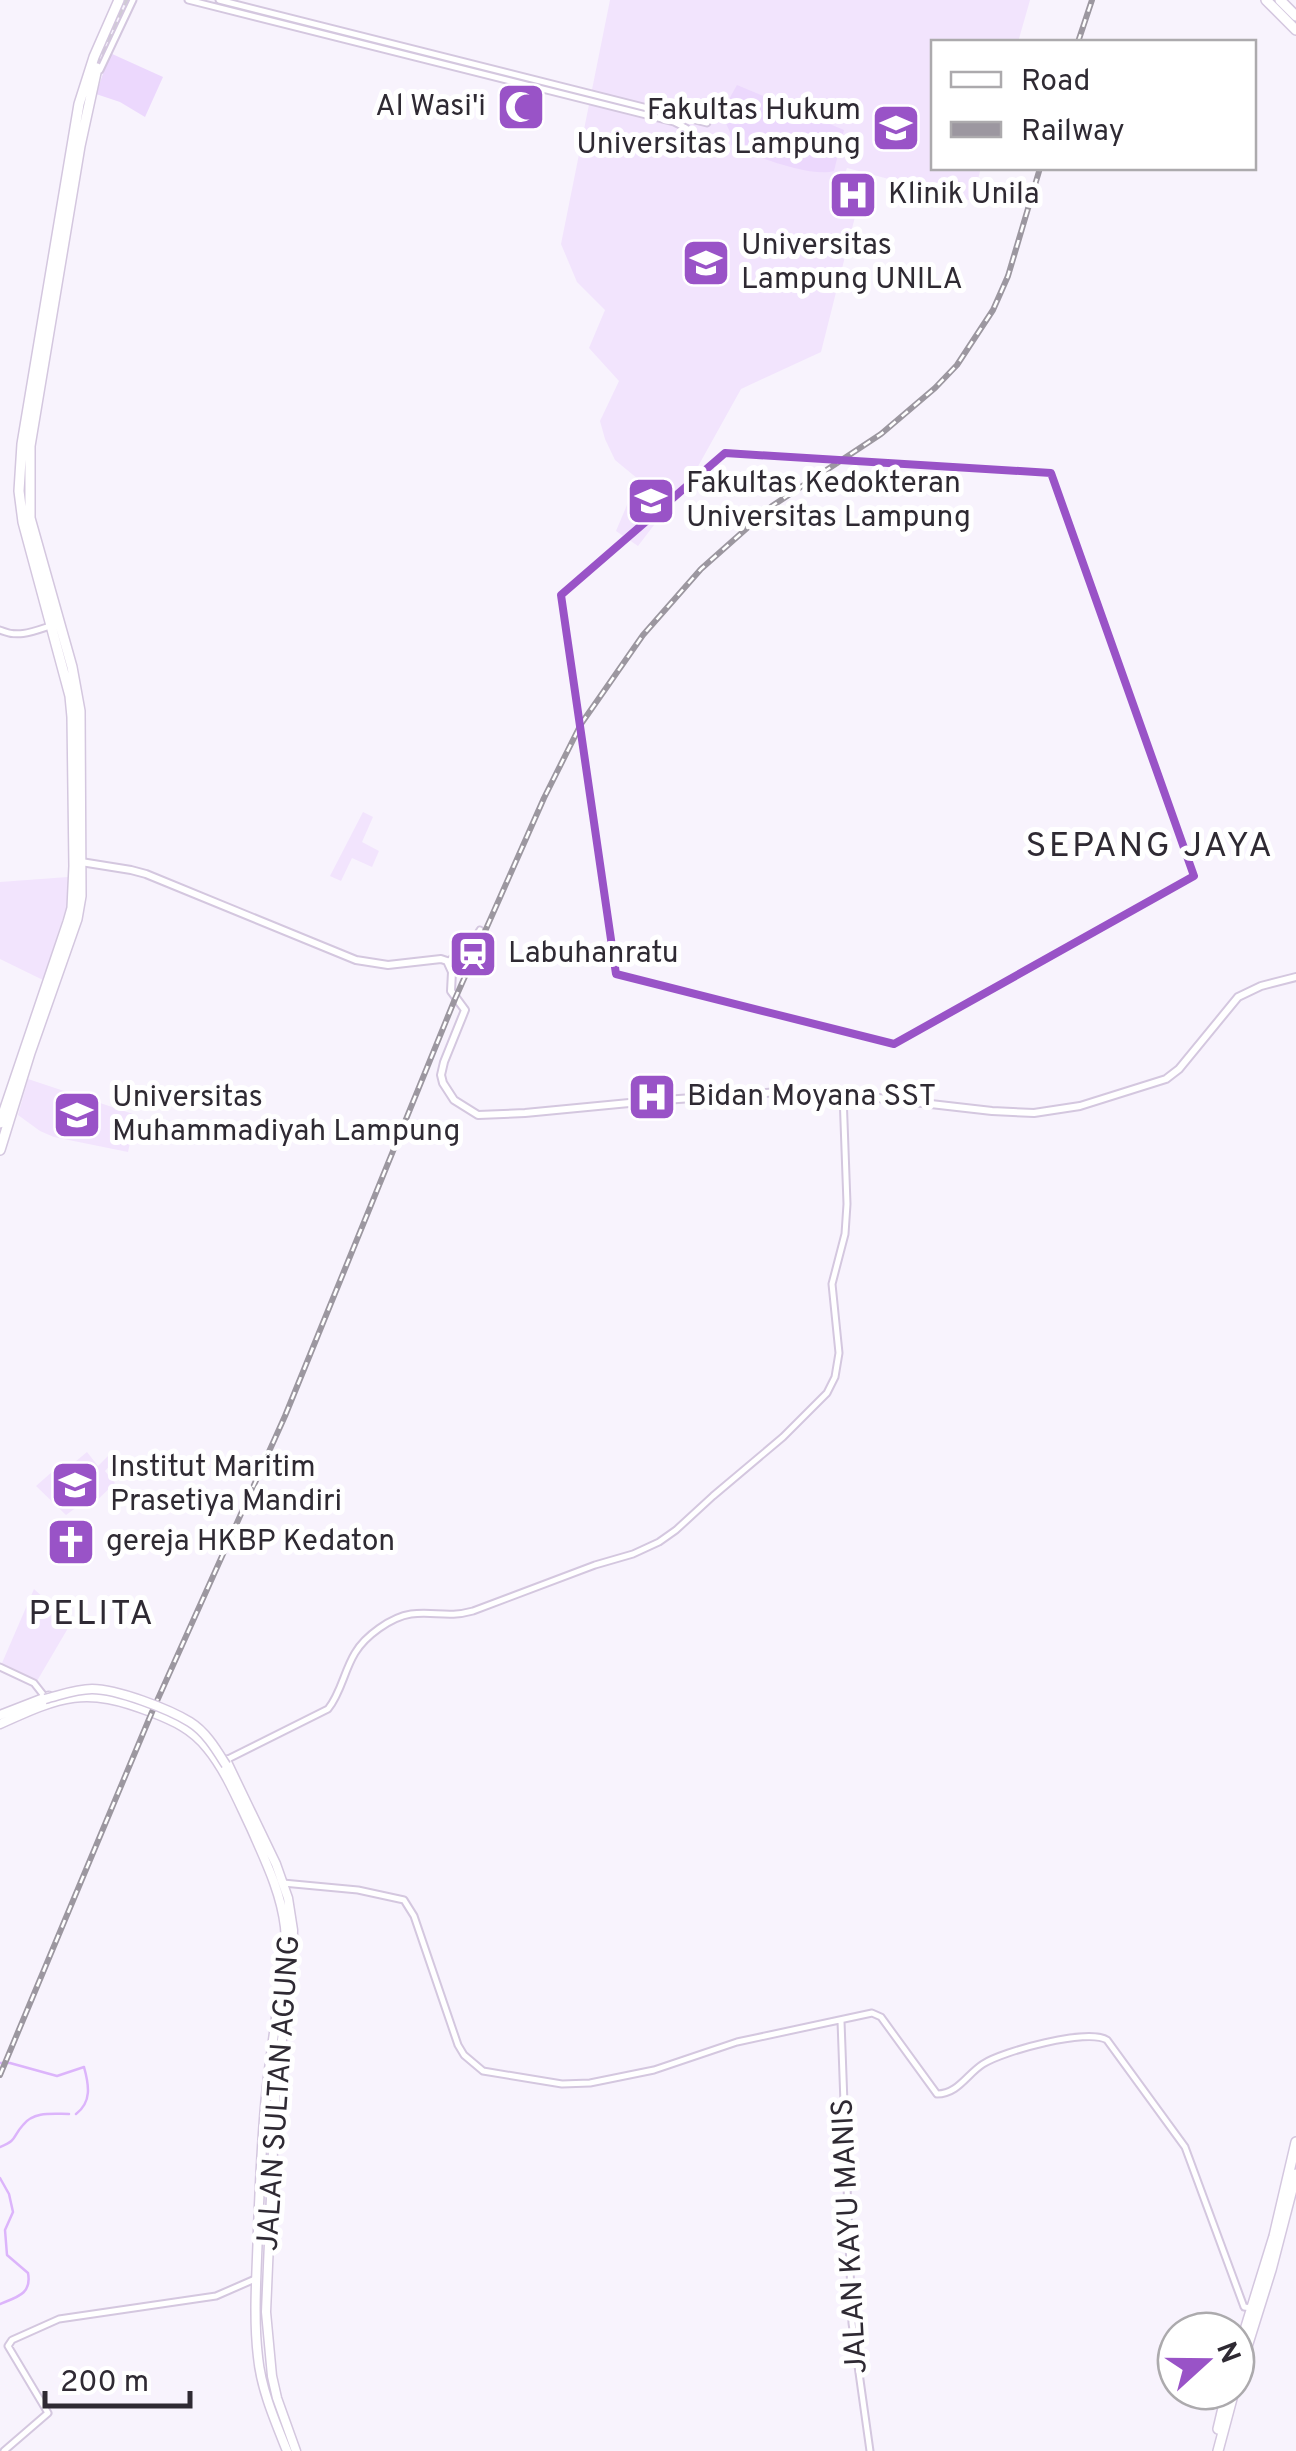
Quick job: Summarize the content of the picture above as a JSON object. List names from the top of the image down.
{
  "streets": {
    "main road": ["JALAN SULTAN AGUNG"],
    "street": ["JALAN KAYU MANIS"]
  },
  "districts": ["SEPANG JAYA", "PELITA"],
  "places": {
    "mosque": ["Al Wasi'i"],
    "school or university": [
      "Fakultas Hukum Universitas Lampung",
      "Universitas Lampung UNILA",
      "Fakultas Kedokteran Universitas Lampung",
      "Universitas Muhammadiyah Lampung",
      "Institut Maritim Prasetiya Mandiri"
    ],
    "hospital": ["Klinik Unila", "Bidan Moyana SST"],
    "station": ["Labuhanratu"],
    "church": ["gereja HKBP Kedaton"]
  },
  "legend": ["Road", "Railway"],
  "scale_bar": "200 m",
  "north": "right"
}
